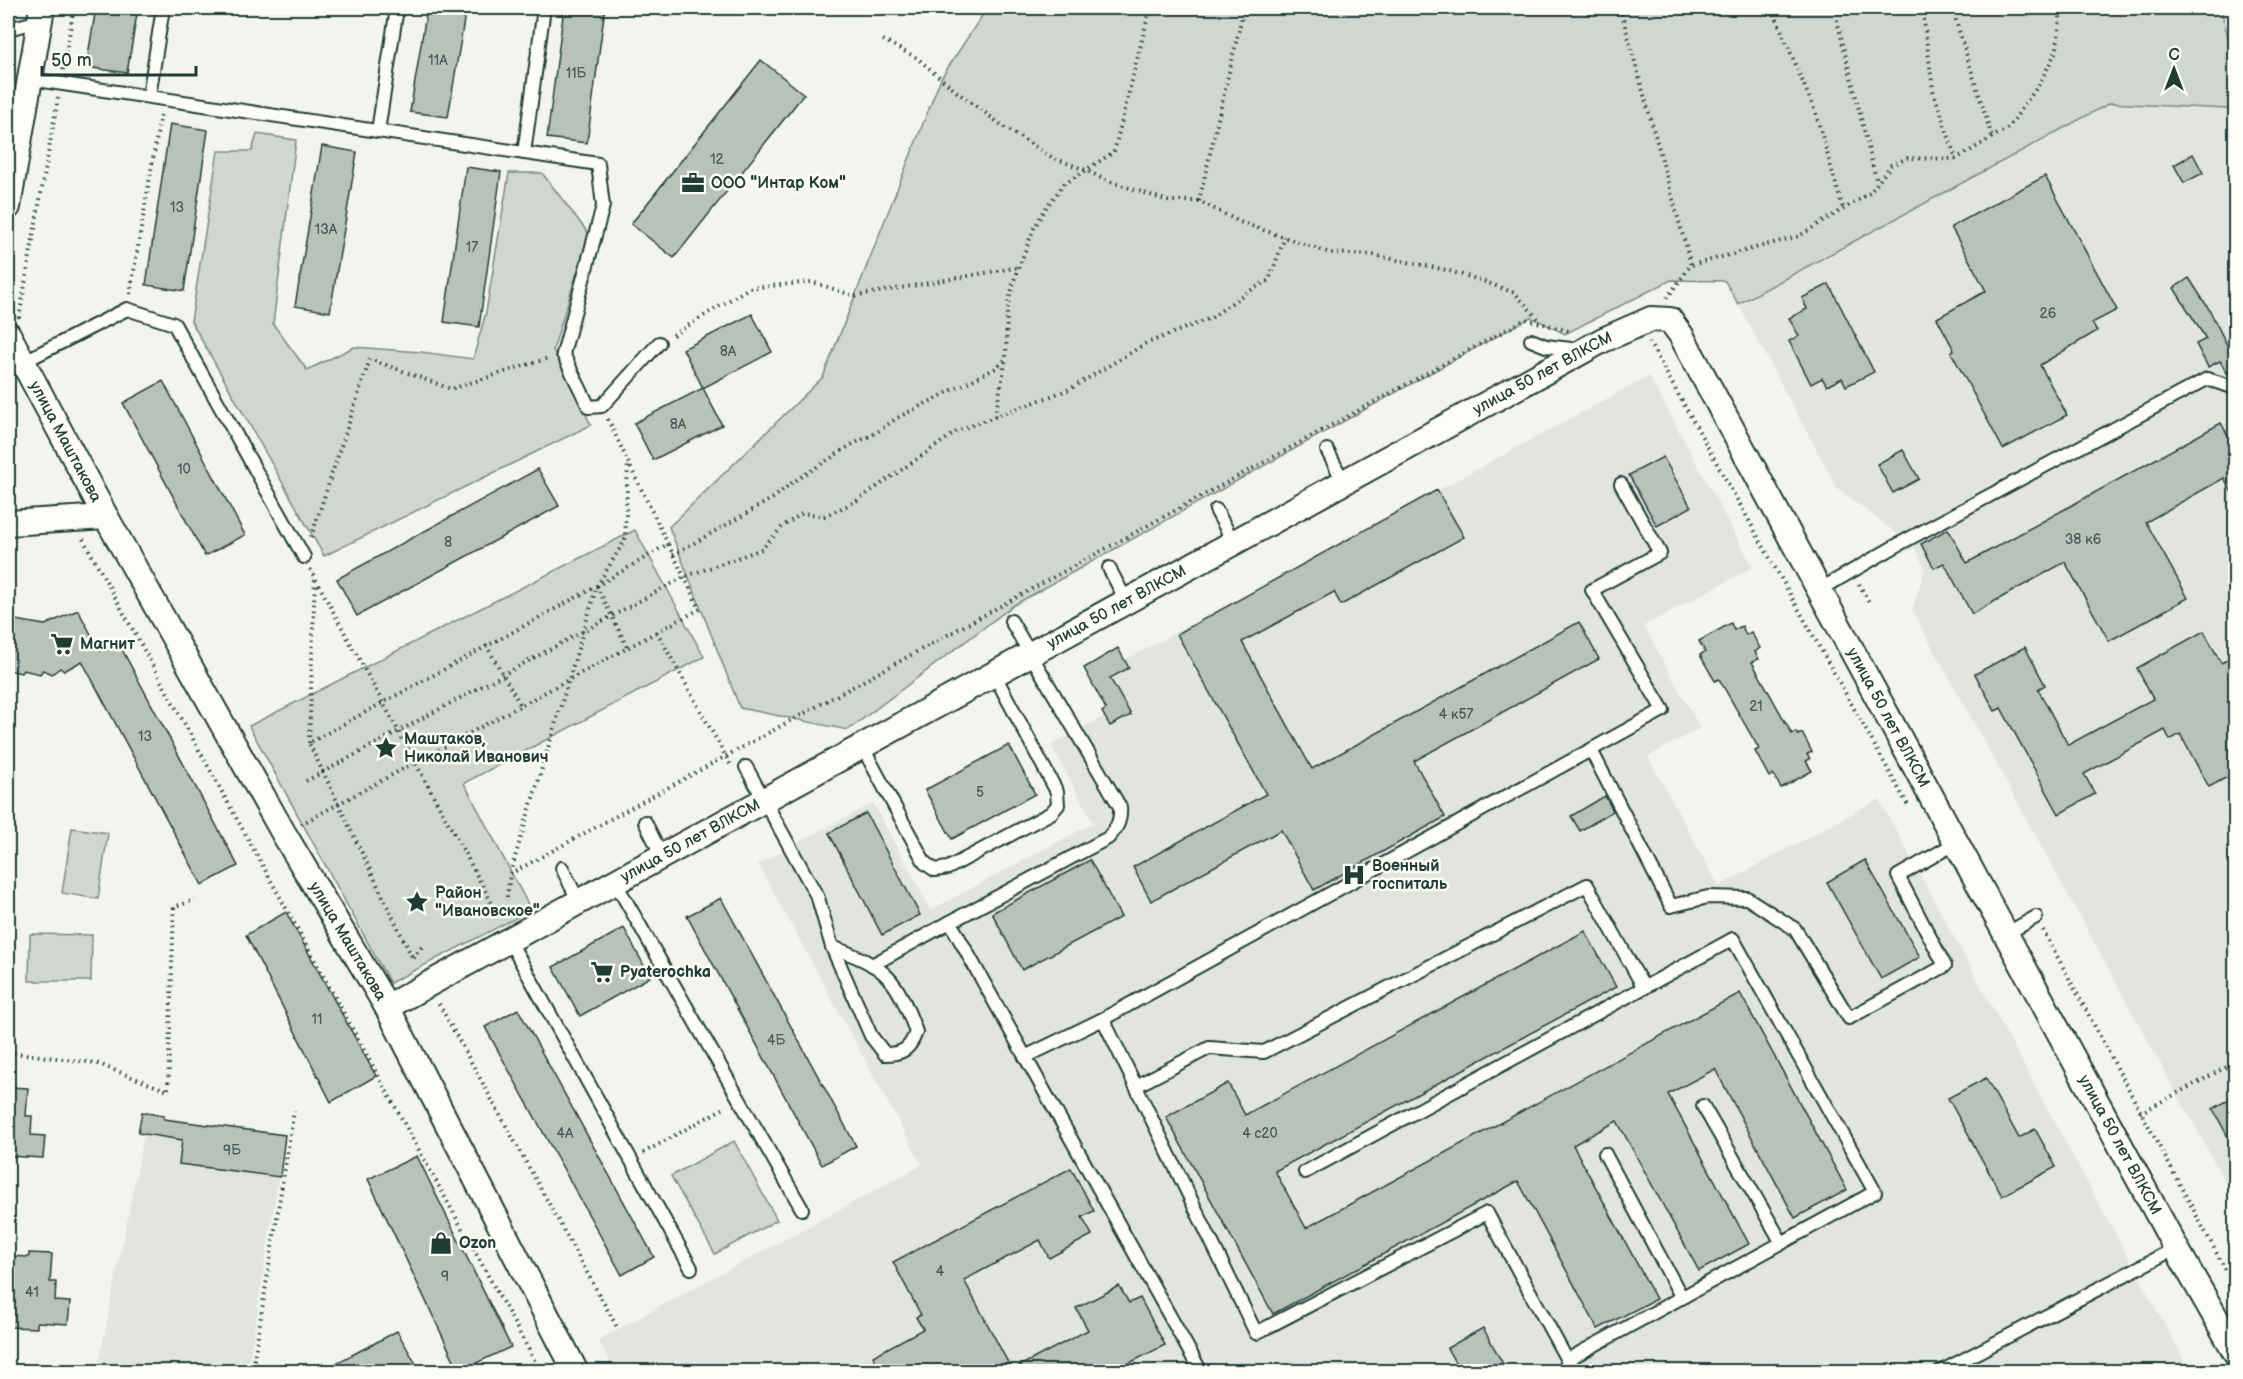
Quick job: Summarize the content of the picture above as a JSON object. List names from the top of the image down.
{
  "streets": {
    "street": ["улица 50 лет ВЛКСМ", "улица Маштакова"]
  },
  "crossings": [
    ["улица 50 лет ВЛКСМ", "улица Маштакова"]
  ],
  "places": {
    "office": ["ООО \"Интар Ком\""],
    "supermarket": ["Магнит", "Pyaterochka"],
    "place": ["Маштаков, Николай Иванович", "Район \"Ивановское\""],
    "hospital": ["Военный госпиталь"],
    "shop": ["Ozon"]
  },
  "house_numbers": [
    "11А",
    "11Б",
    "12",
    "13",
    "13А",
    "17",
    "26",
    "8А",
    "8А",
    "10",
    "38 к6",
    "8",
    "21",
    "4 к57",
    "13",
    "5",
    "11",
    "4Б",
    "4А",
    "4 с20",
    "9Б",
    "4",
    "9",
    "41"
  ],
  "scale_bar": "50 m",
  "north": "top"
}
